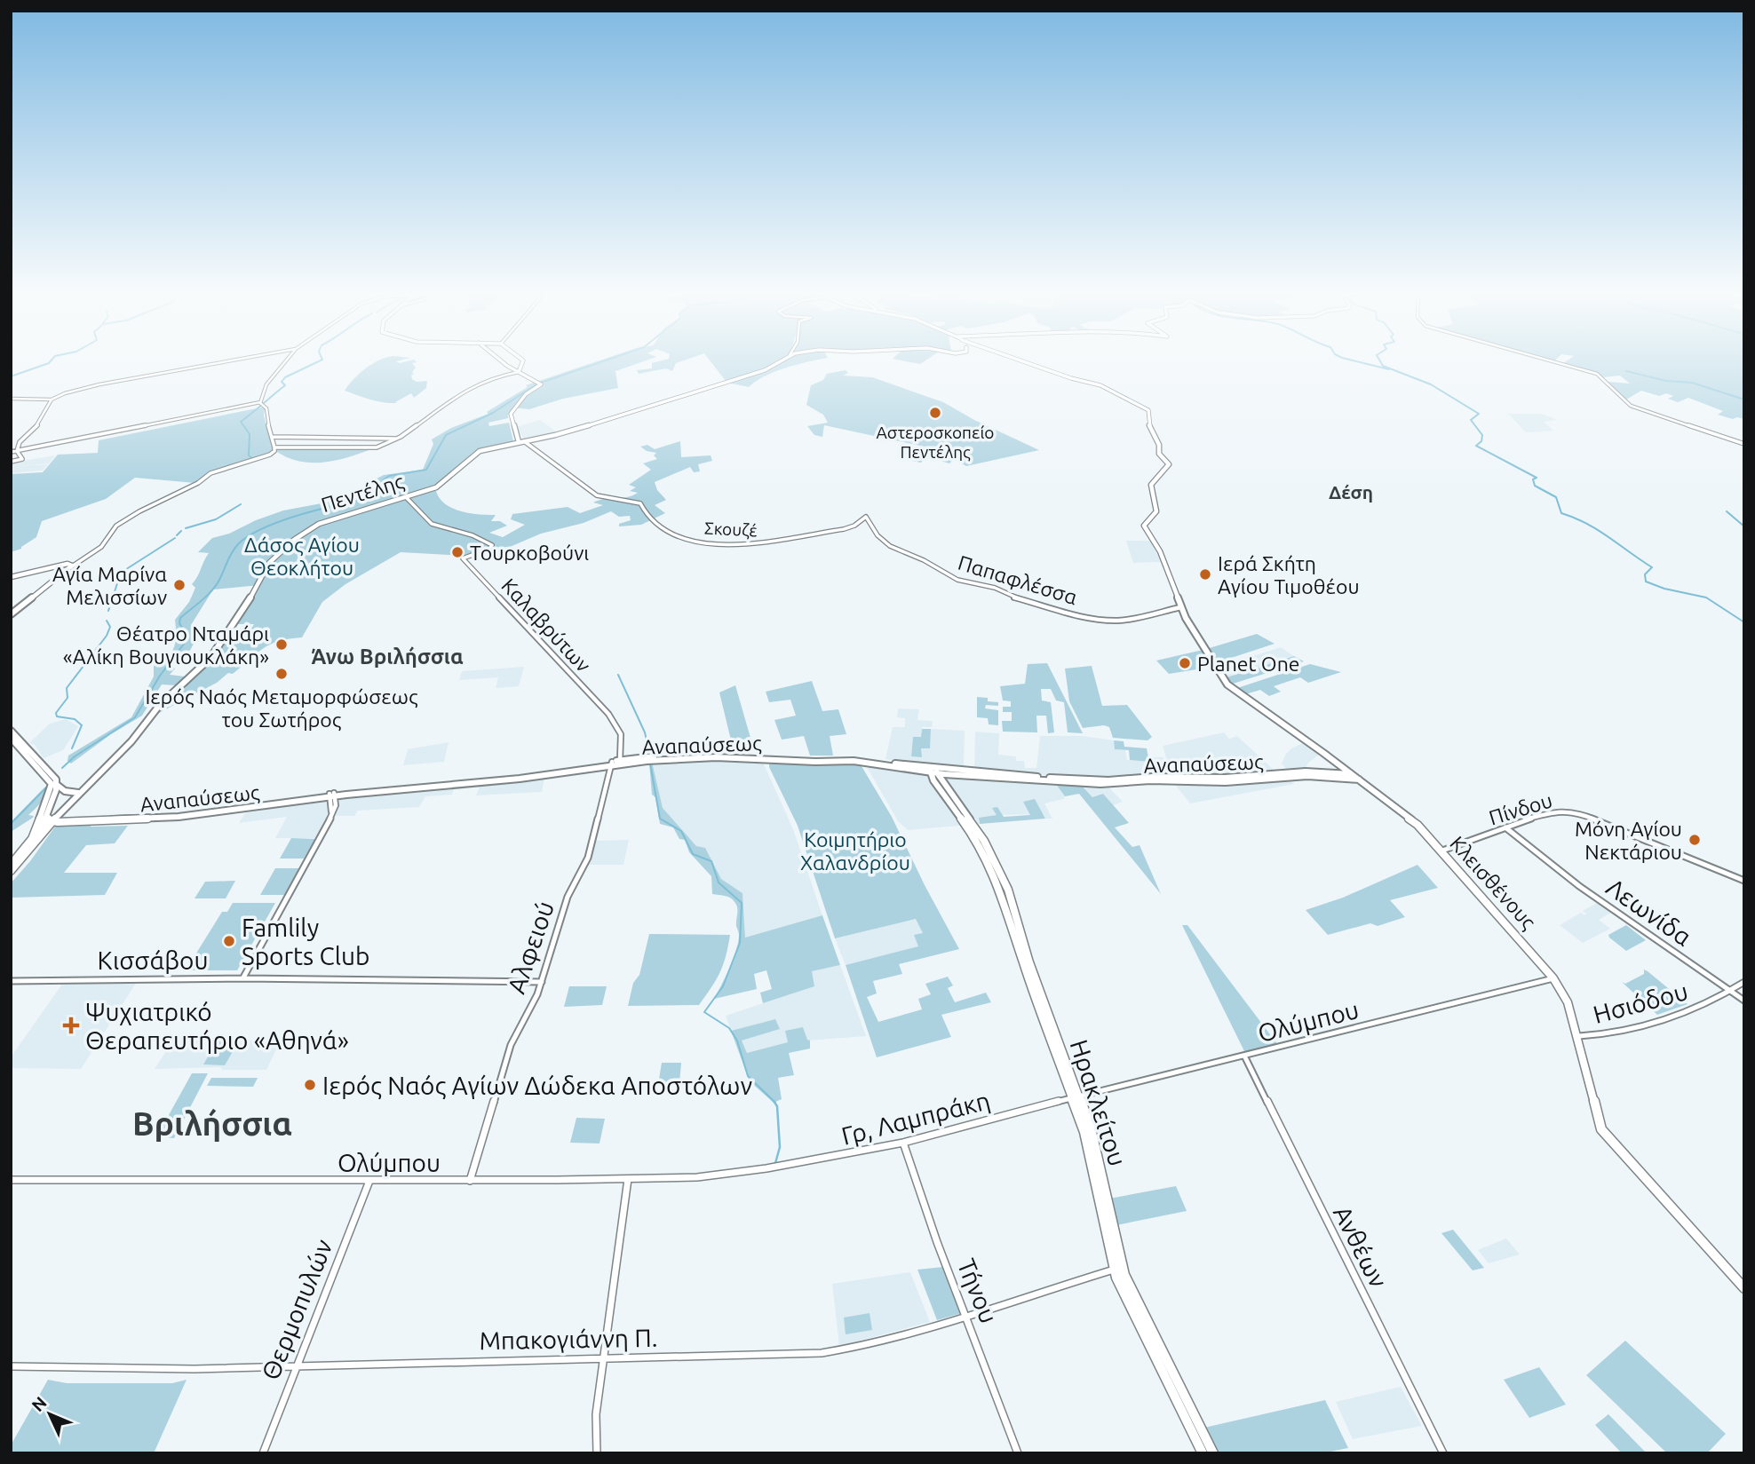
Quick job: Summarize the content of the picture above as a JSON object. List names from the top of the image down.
{
  "streets": {
    "main road": [
      "Πεντέλης",
      "Αναπαύσεως",
      "Κλεισθένους",
      "Ηρακλείτου"
    ],
    "street": [
      "Σκουζέ",
      "Παπαφλέσσα",
      "Καλαβρύτων",
      "Πίνδου",
      "Λεωνίδα",
      "Αλφειού",
      "Κισσάβου",
      "Ησιόδου",
      "Ολύμπου",
      "Γρ, Λαμπράκη",
      "Ανθέων",
      "Τήνου",
      "Θερμοπυλών",
      "Μπακογιάννη Π."
    ]
  },
  "crossings": [
    ["Πεντέλης", "Σκουζέ"],
    ["Πεντέλης", "Καλαβρύτων"],
    ["Πεντέλης", "Αναπαύσεως"],
    ["Σκουζέ", "Παπαφλέσσα"],
    ["Παπαφλέσσα", "Κλεισθένους"],
    ["Καλαβρύτων", "Αλφειού"],
    ["Αναπαύσεως", "Κλεισθένους"],
    ["Αναπαύσεως", "Αλφειού"],
    ["Αναπαύσεως", "Ηρακλείτου"],
    ["Πίνδου", "Κλεισθένους"],
    ["Πίνδου", "Λεωνίδα"],
    ["Κλεισθένους", "Ησιόδου"],
    ["Κλεισθένους", "Ολύμπου"],
    ["Λεωνίδα", "Ησιόδου"],
    ["Αλφειού", "Κισσάβου"],
    ["Αλφειού", "Ολύμπου"],
    ["Ολύμπου", "Ηρακλείτου"],
    ["Ολύμπου", "Γρ, Λαμπράκη"],
    ["Ολύμπου", "Ανθέων"],
    ["Ολύμπου", "Θερμοπυλών"],
    ["Ηρακλείτου", "Γρ, Λαμπράκη"],
    ["Ηρακλείτου", "Μπακογιάννη Π."],
    ["Γρ, Λαμπράκη", "Τήνου"],
    ["Τήνου", "Μπακογιάννη Π."],
    ["Θερμοπυλών", "Μπακογιάννη Π."]
  ],
  "districts": ["Δέση", "Άνω Βριλήσσια", "Βριλήσσια"],
  "parks": ["Δάσος Αγίου Θεοκλήτου", "Κοιμητήριο Χαλανδρίου"],
  "places": {
    "other": [
      "Αστεροσκοπείο Πεντέλης",
      "Τουρκοβούνι",
      "Ιερά Σκήτη Αγίου Τιμοθέου",
      "Αγία Μαρίνα Μελισσίων",
      "Θέατρο Νταμάρι «Αλίκη Βουγιουκλάκη»",
      "Planet One",
      "Ιερός Ναός Μεταμορφώσεως του Σωτήρος",
      "Μόνη Αγίου Νεκτάριου",
      "Famlily Sports Club",
      "Ιερός Ναός Αγίων Δώδεκα Αποστόλων"
    ],
    "health": ["Ψυχιατρικό Θεραπευτήριο «Αθηνά»"]
  },
  "north": "top left"
}
